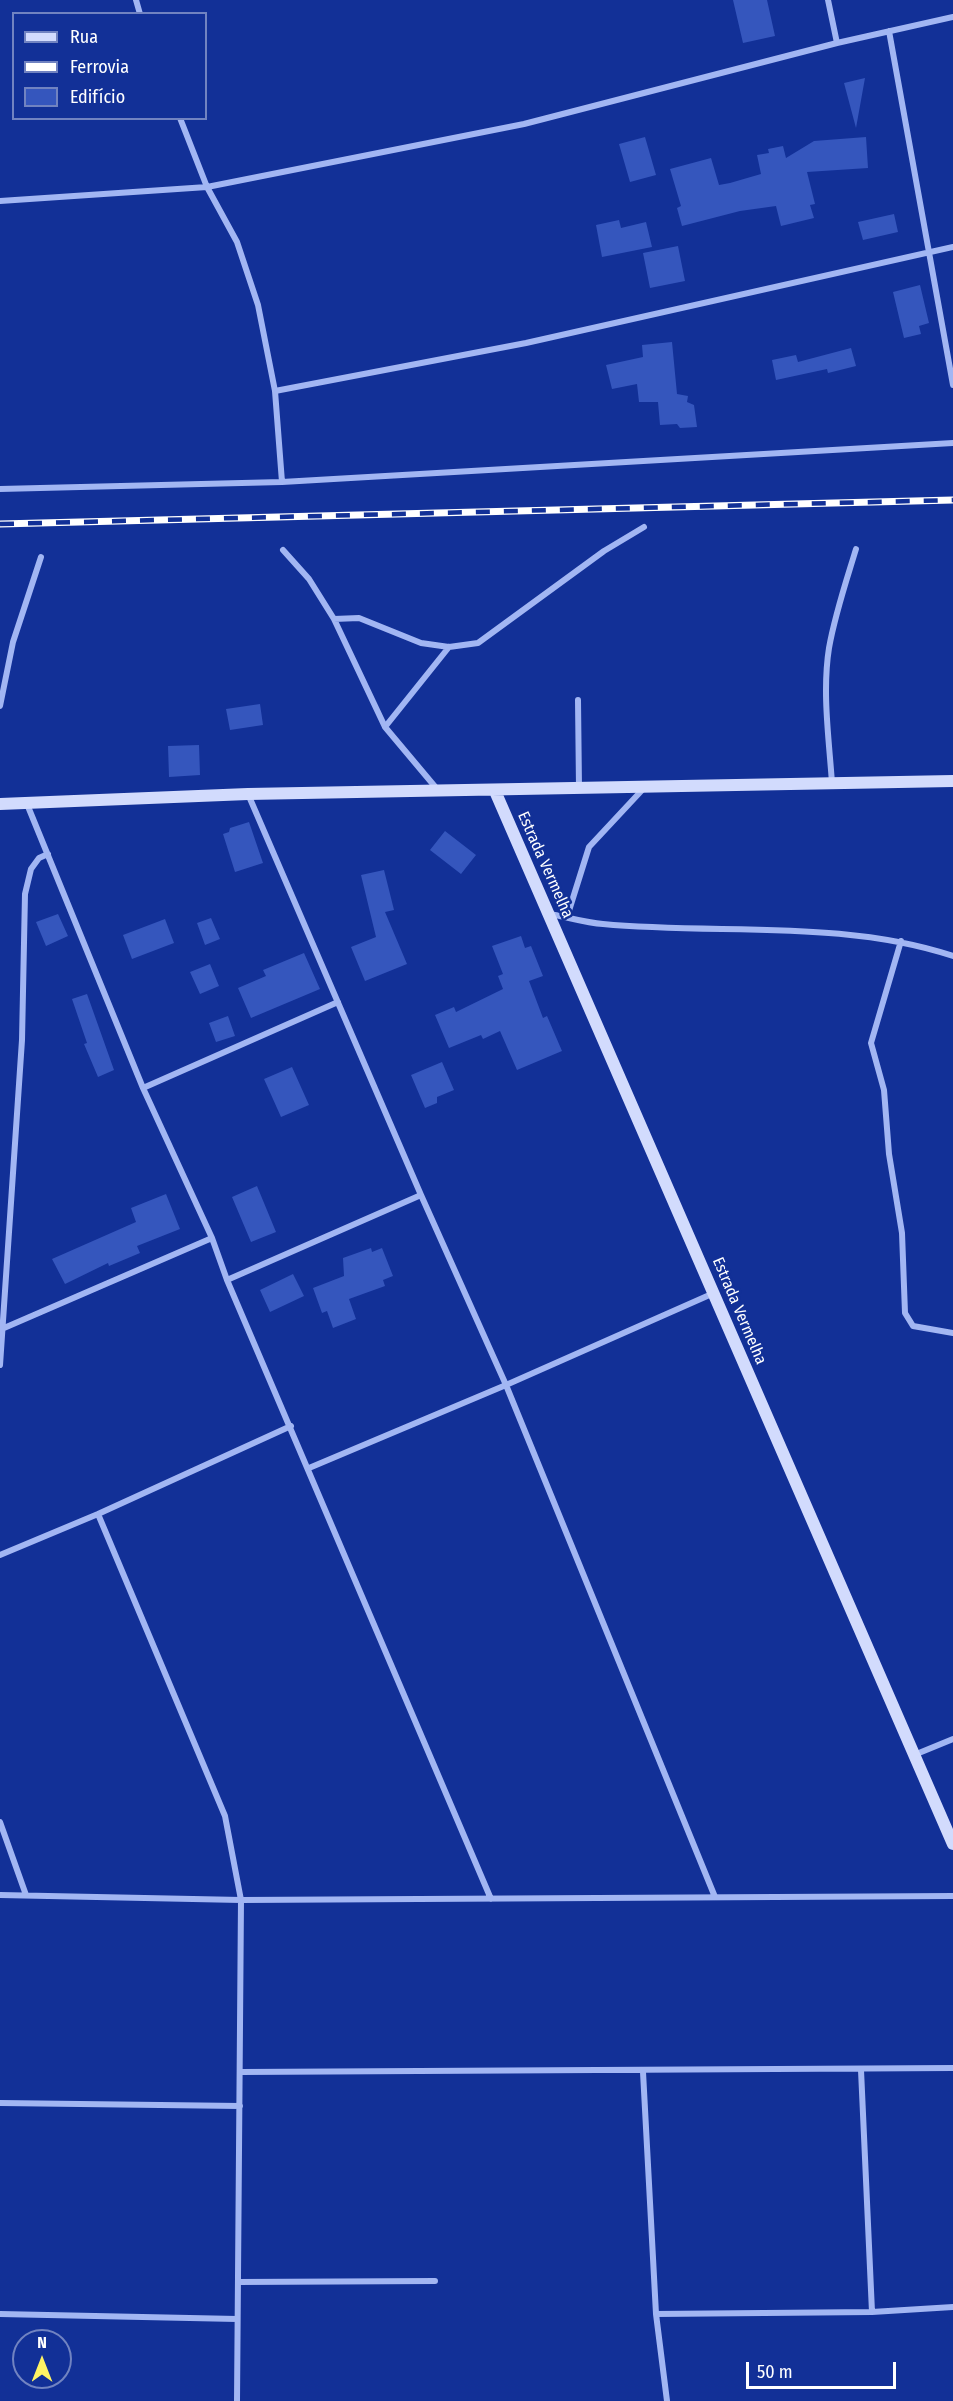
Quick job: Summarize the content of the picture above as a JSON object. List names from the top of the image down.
{
  "streets": {
    "street": ["Estrada Vermelha"]
  },
  "legend": ["Rua", "Ferrovia", "Edifício"],
  "scale_bar": "50 m",
  "north": "top"
}
